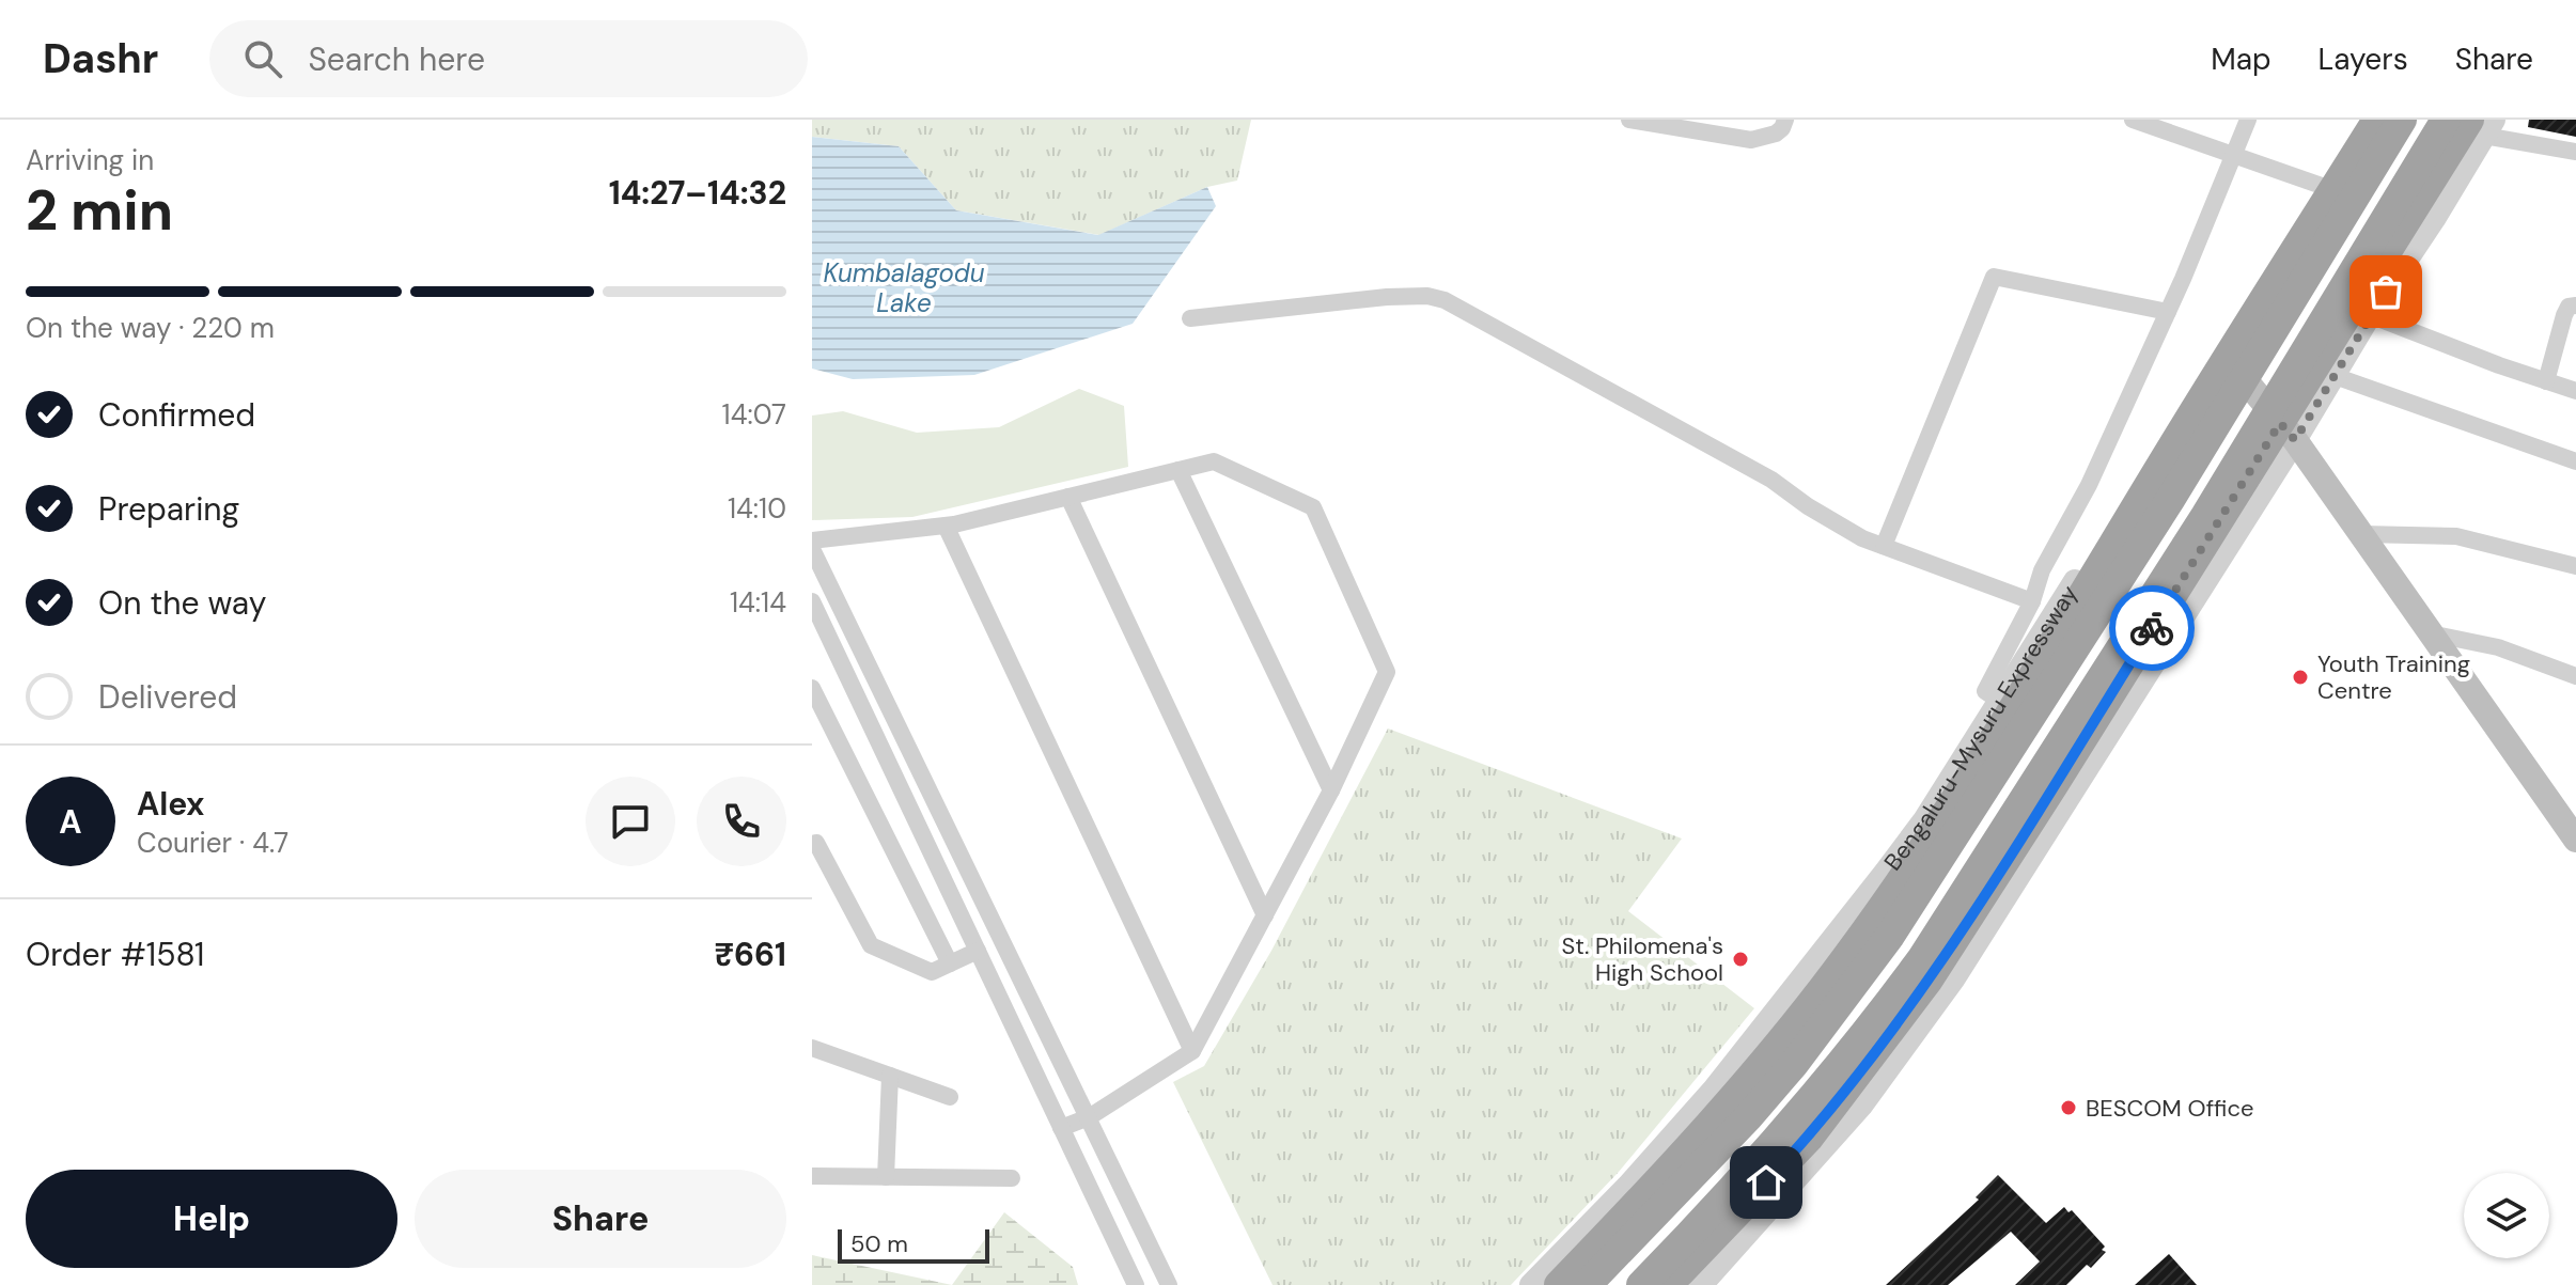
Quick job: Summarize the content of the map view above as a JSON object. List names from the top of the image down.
{
  "streets": {
    "highway": ["Bengaluru-Mysuru Expressway"]
  },
  "water": ["Kumbalagodu Lake"],
  "places": ["Youth Training Centre", "St. Philomena's High School", "BESCOM Office"],
  "scale_bar": "50 m",
  "page": {
    "header": "Dashr",
    "search": "Search here",
    "nav": ["Map", "Layers", "Share"],
    "heading": ["2 min", "Arriving in", "14:27–14:32"],
    "panel": [
      "Alex",
      "Courier · 4.7",
      "Order #1581",
      "₹661"
    ],
    "bar": "On the way · 220 m",
    "list": [
      ["Confirmed", "14:07"],
      ["Preparing", "14:10"],
      ["On the way", "14:14"],
      "Delivered"
    ],
    "round": "A",
    "buttons": ["Help", "Share"],
    "scale": "50 m"
  }
}
